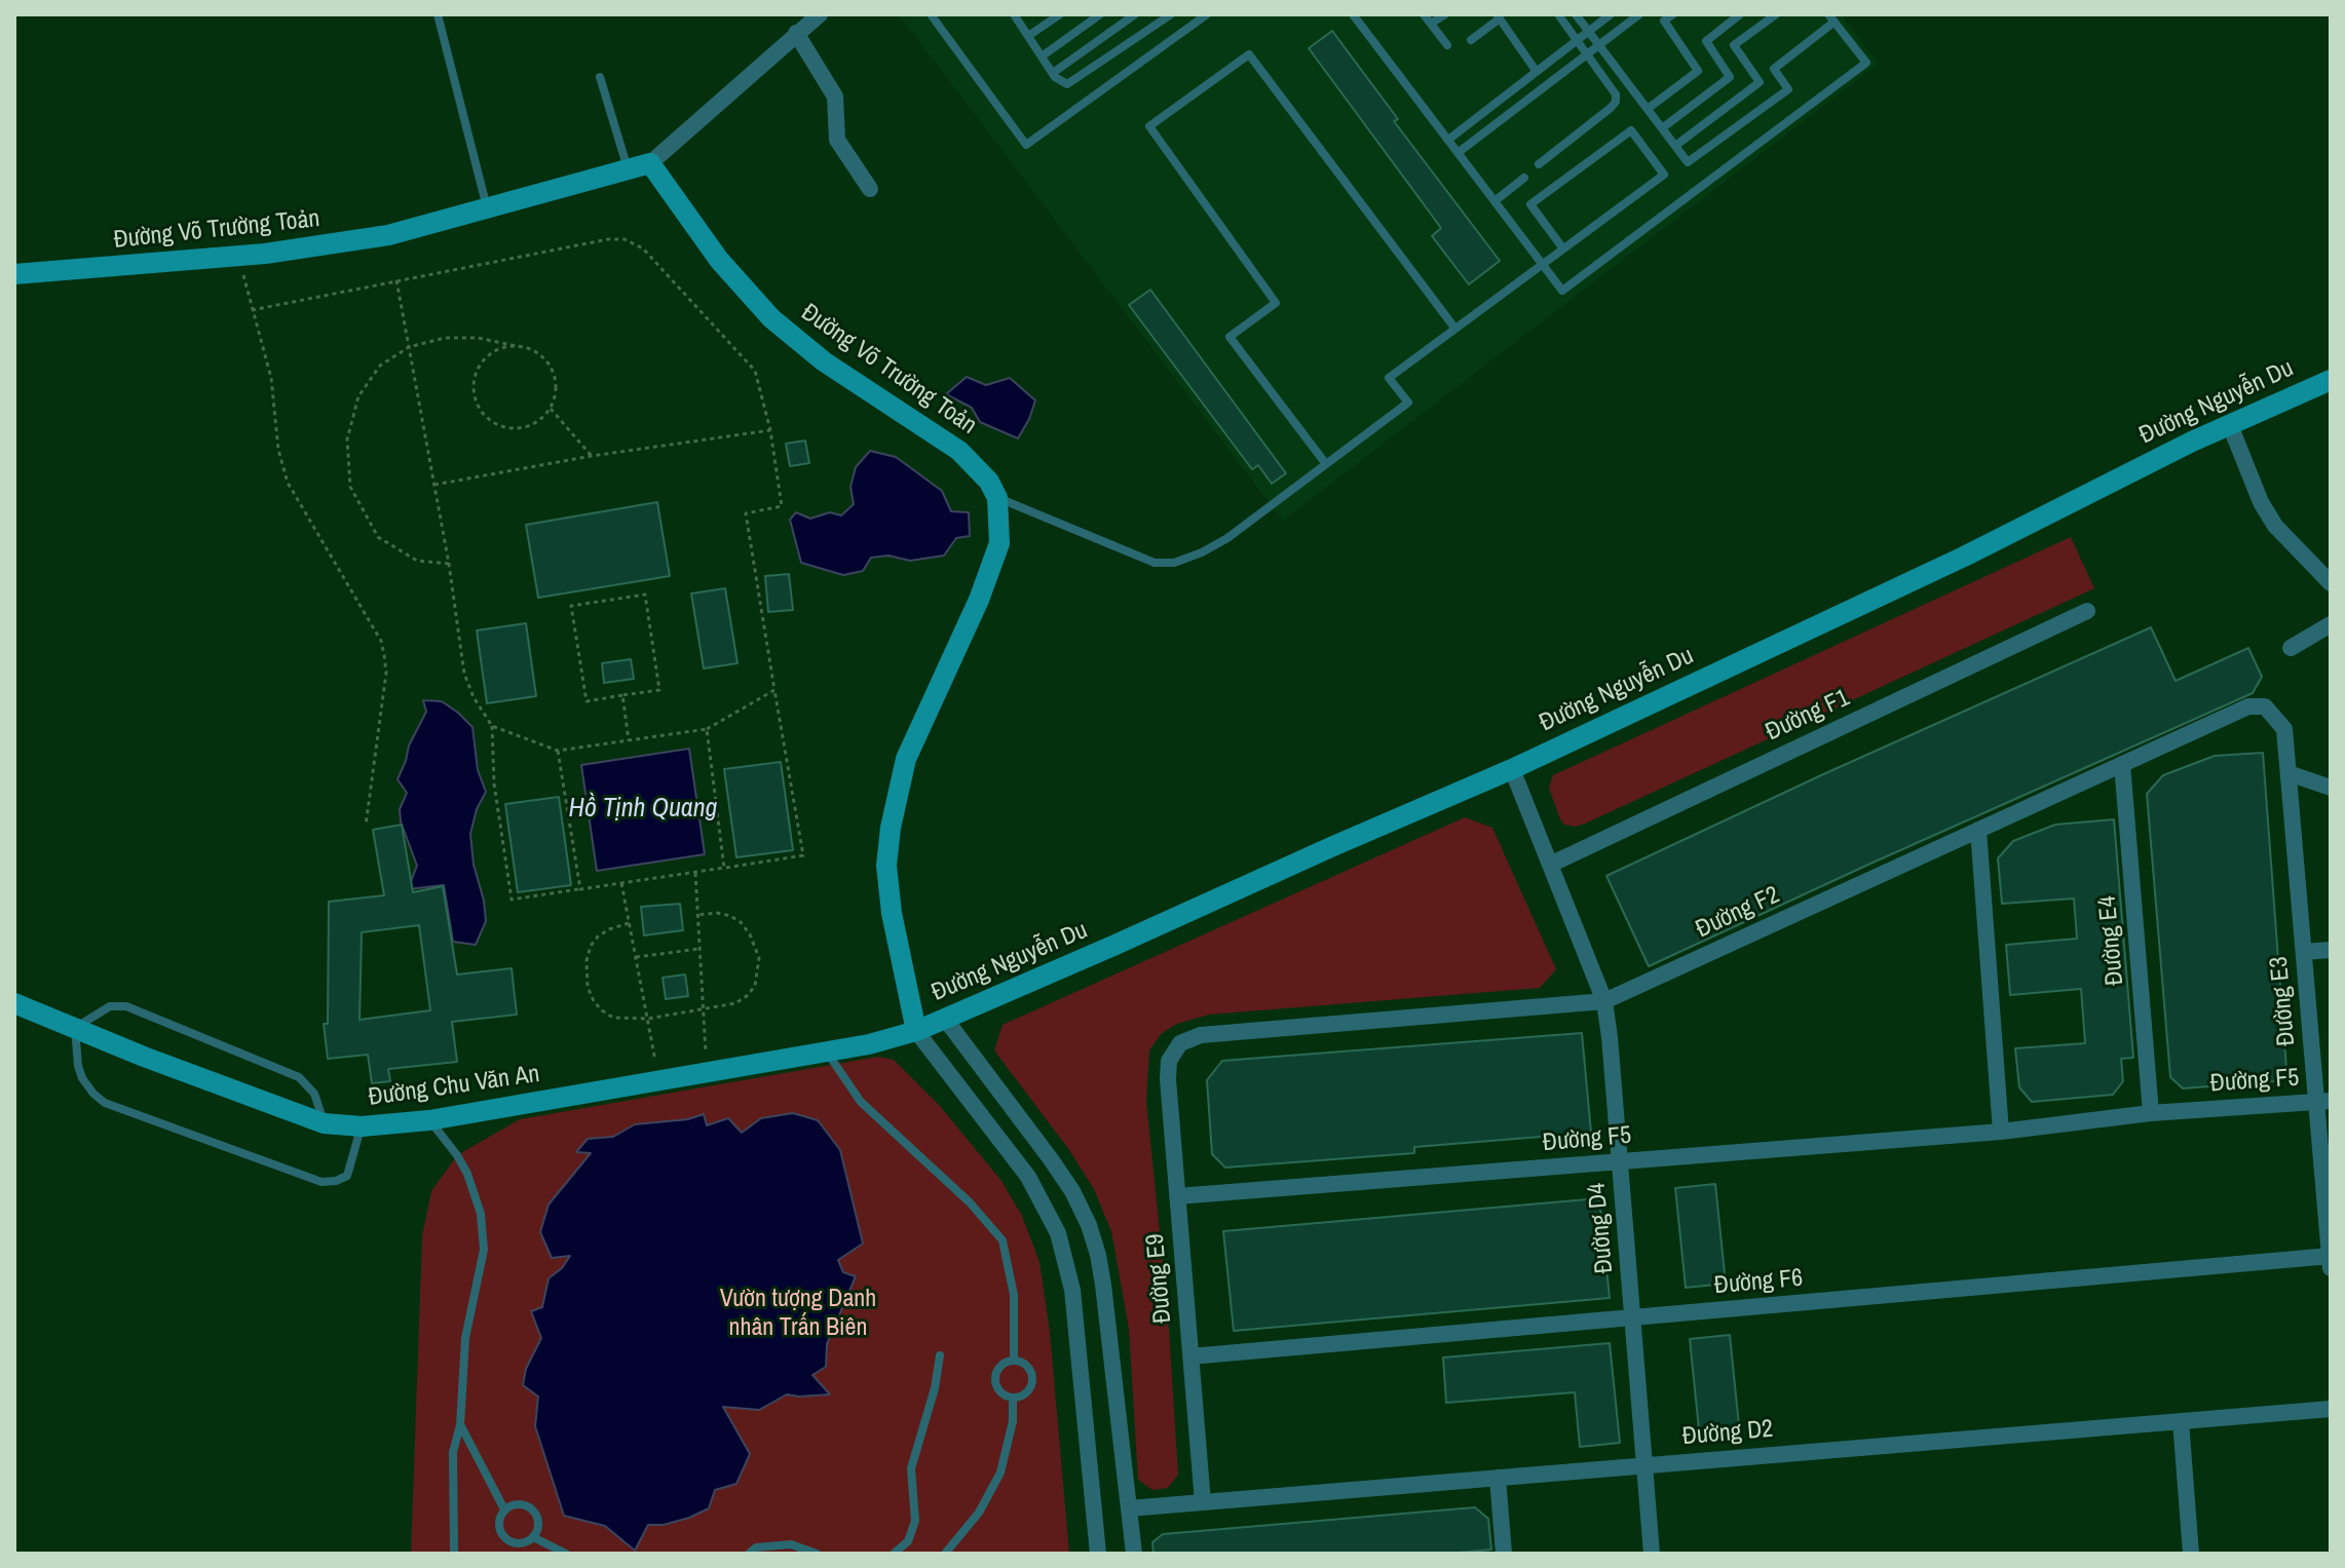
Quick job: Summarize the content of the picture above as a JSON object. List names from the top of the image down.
{
  "streets": {
    "main road": ["Đường Võ Trường Toản", "Đường Nguyễn Du", "Đường Chu Văn An"],
    "street": [
      "Đường F1",
      "Đường F2",
      "Đường E4",
      "Đường E3",
      "Đường F5",
      "Đường D4",
      "Đường E9",
      "Đường F6",
      "Đường D2"
    ]
  },
  "crossings": [
    ["Đường Nguyễn Du", "Đường Chu Văn An"],
    ["Đường Nguyễn Du", "Đường D4"],
    ["Đường F1", "Đường D4"],
    ["Đường F2", "Đường E4"],
    ["Đường F2", "Đường E3"],
    ["Đường F2", "Đường D4"],
    ["Đường F2", "Đường E9"],
    ["Đường E4", "Đường F5"],
    ["Đường E3", "Đường F5"],
    ["Đường E3", "Đường F6"],
    ["Đường F5", "Đường D4"],
    ["Đường F5", "Đường E9"],
    ["Đường D4", "Đường F6"],
    ["Đường D4", "Đường D2"],
    ["Đường E9", "Đường F6"],
    ["Đường E9", "Đường D2"]
  ],
  "water": ["Hồ Tịnh Quang"],
  "parks": ["Vườn tượng Danh nhân Trấn Biên"]
}
